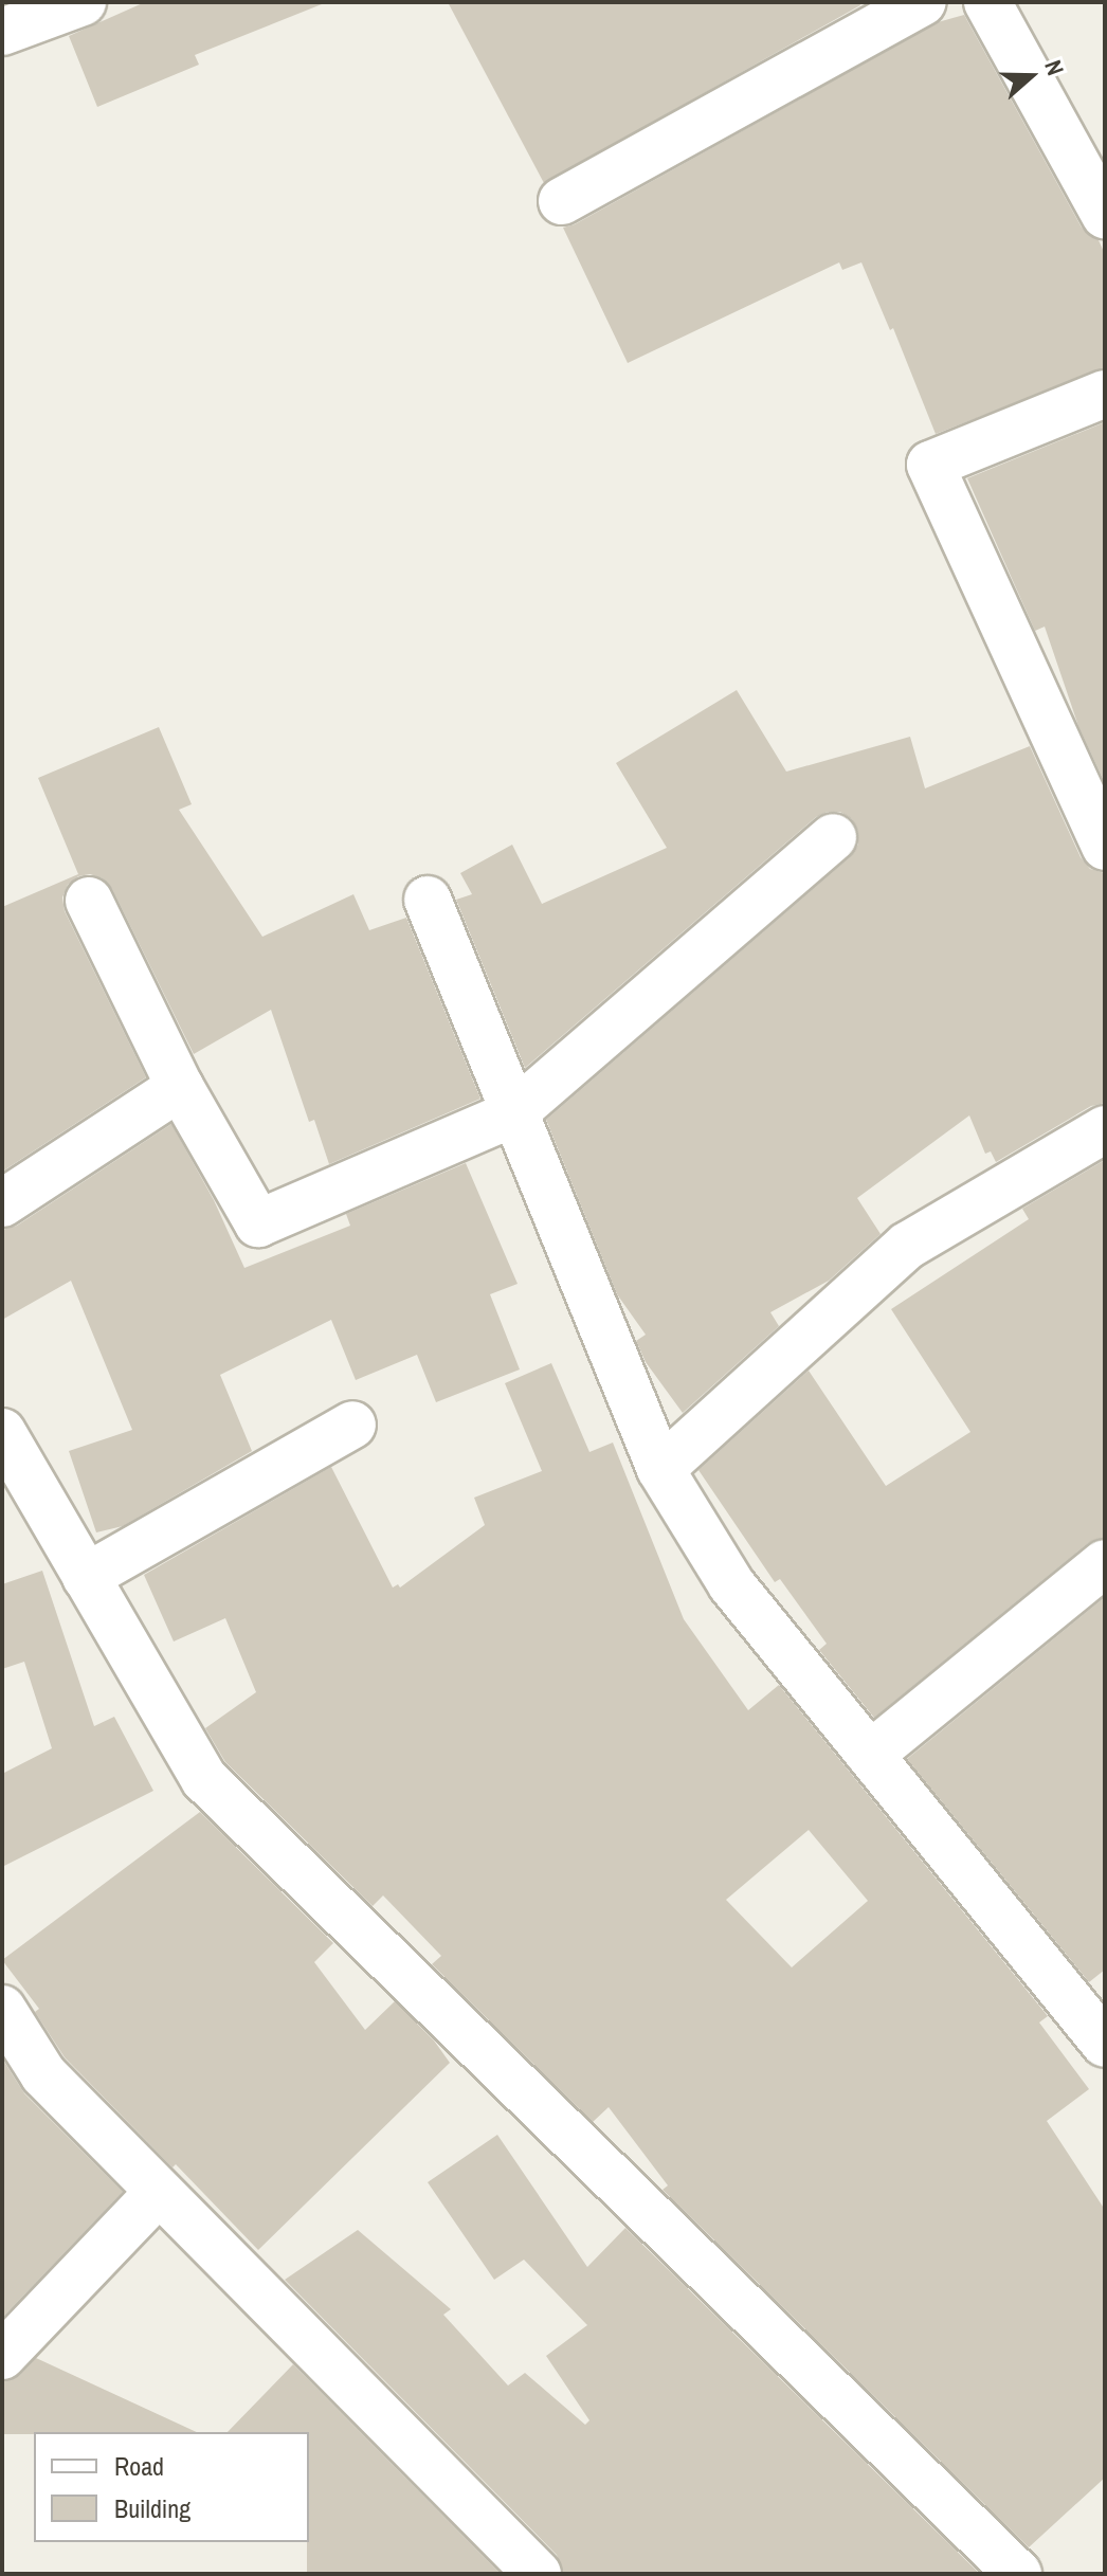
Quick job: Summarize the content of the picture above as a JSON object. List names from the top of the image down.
{
  "legend": ["Road", "Building"],
  "north": "right"
}
